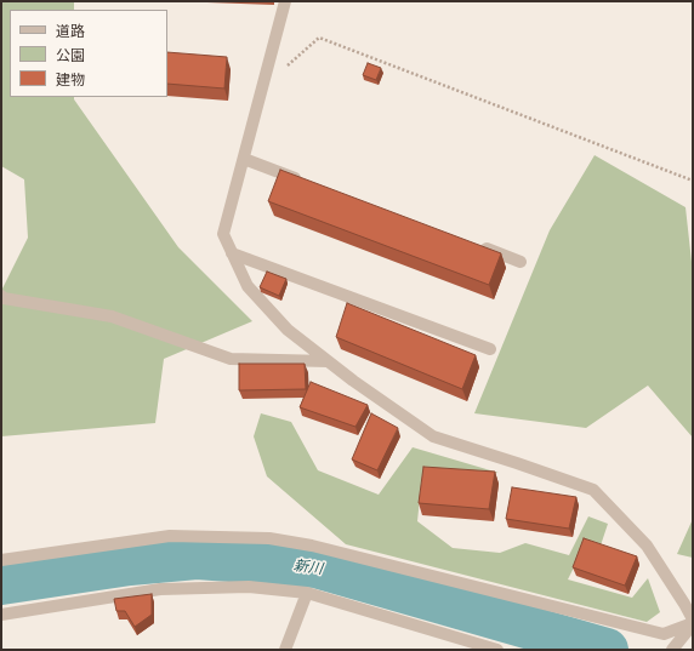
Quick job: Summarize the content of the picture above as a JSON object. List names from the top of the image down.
{
  "water": ["新川"],
  "legend": ["道路", "公園", "建物"]
}
